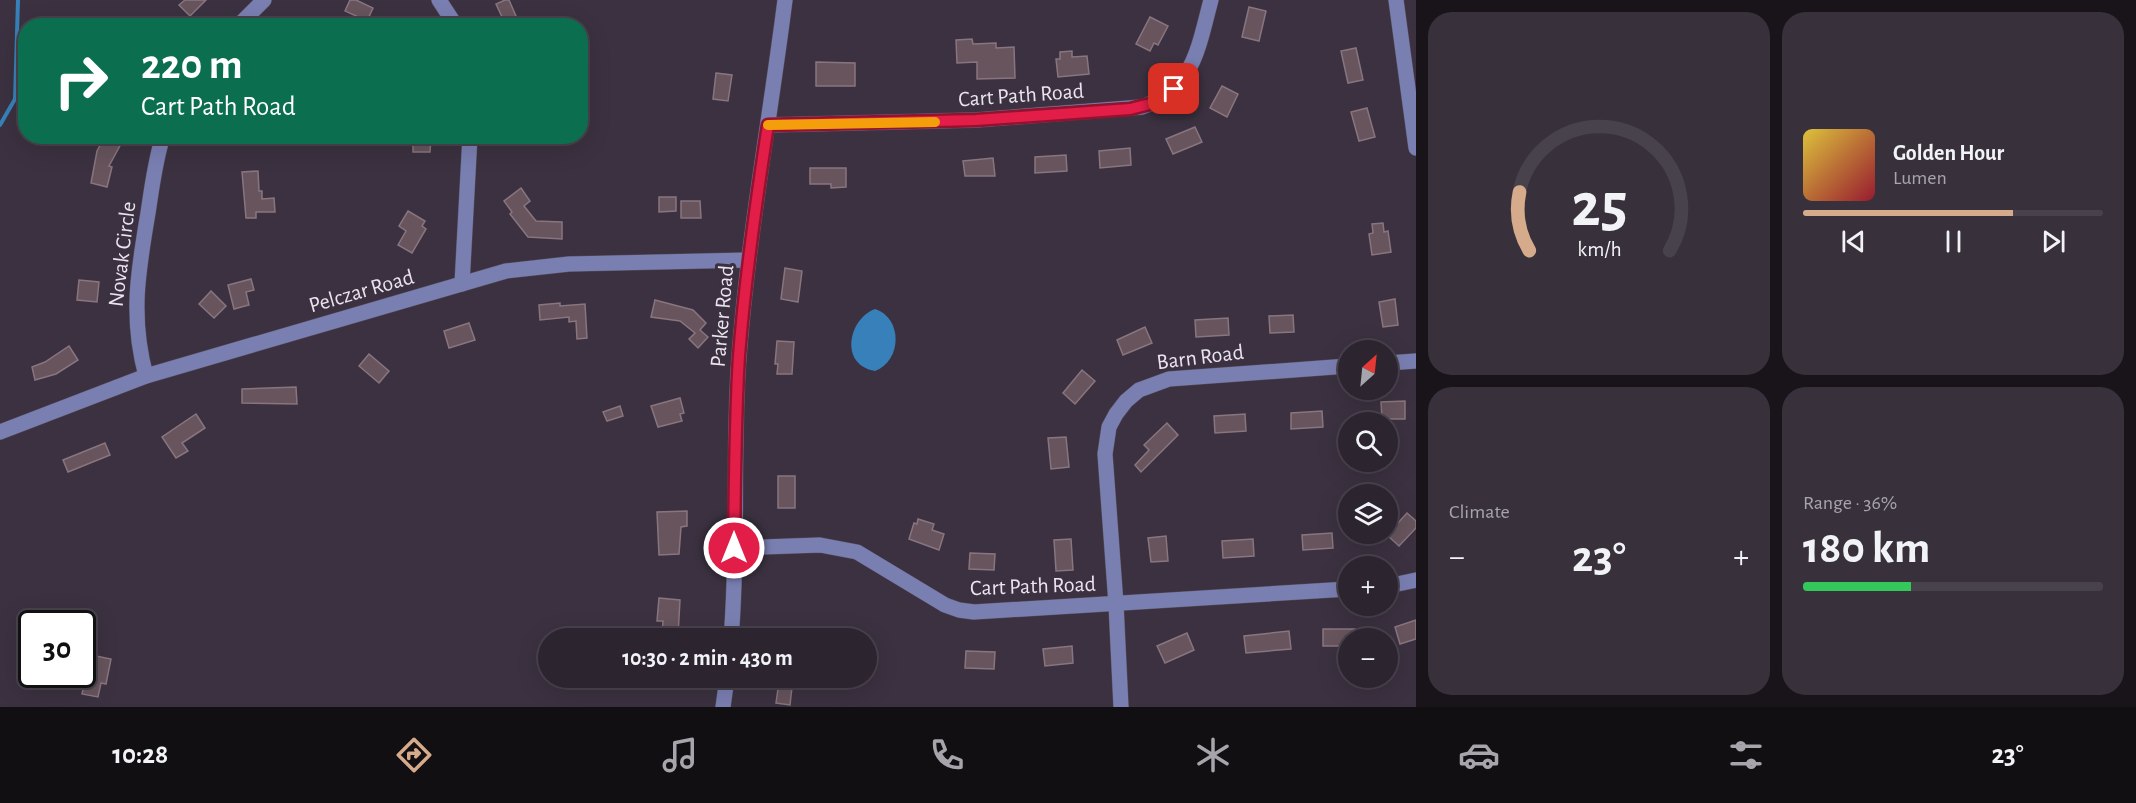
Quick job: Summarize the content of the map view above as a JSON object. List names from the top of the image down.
{
  "streets": {
    "street": [
      "Cart Path Road",
      "Novak Circle",
      "Pelczar Road",
      "Parker Road",
      "Barn Road"
    ]
  },
  "crossings": [
    ["Cart Path Road", "Parker Road"],
    ["Cart Path Road", "Barn Road"],
    ["Novak Circle", "Pelczar Road"],
    ["Pelczar Road", "Parker Road"]
  ],
  "north": "top right",
  "page": {
    "turn": ["220 m", "Cart Path Road"],
    "song": ["Golden Hour", "Lumen"],
    "map_buttons": ["+", "−"],
    "tile": [
      "Climate",
      ["Range · 36%", "180 km"]
    ],
    "heat": ["−", "23°", "+"],
    "limit": "30",
    "trip": "10:30 · 2 min · 430 m",
    "tabs": ["10:28", "23°"],
    "gauge": ["25", "km/h"]
  }
}
